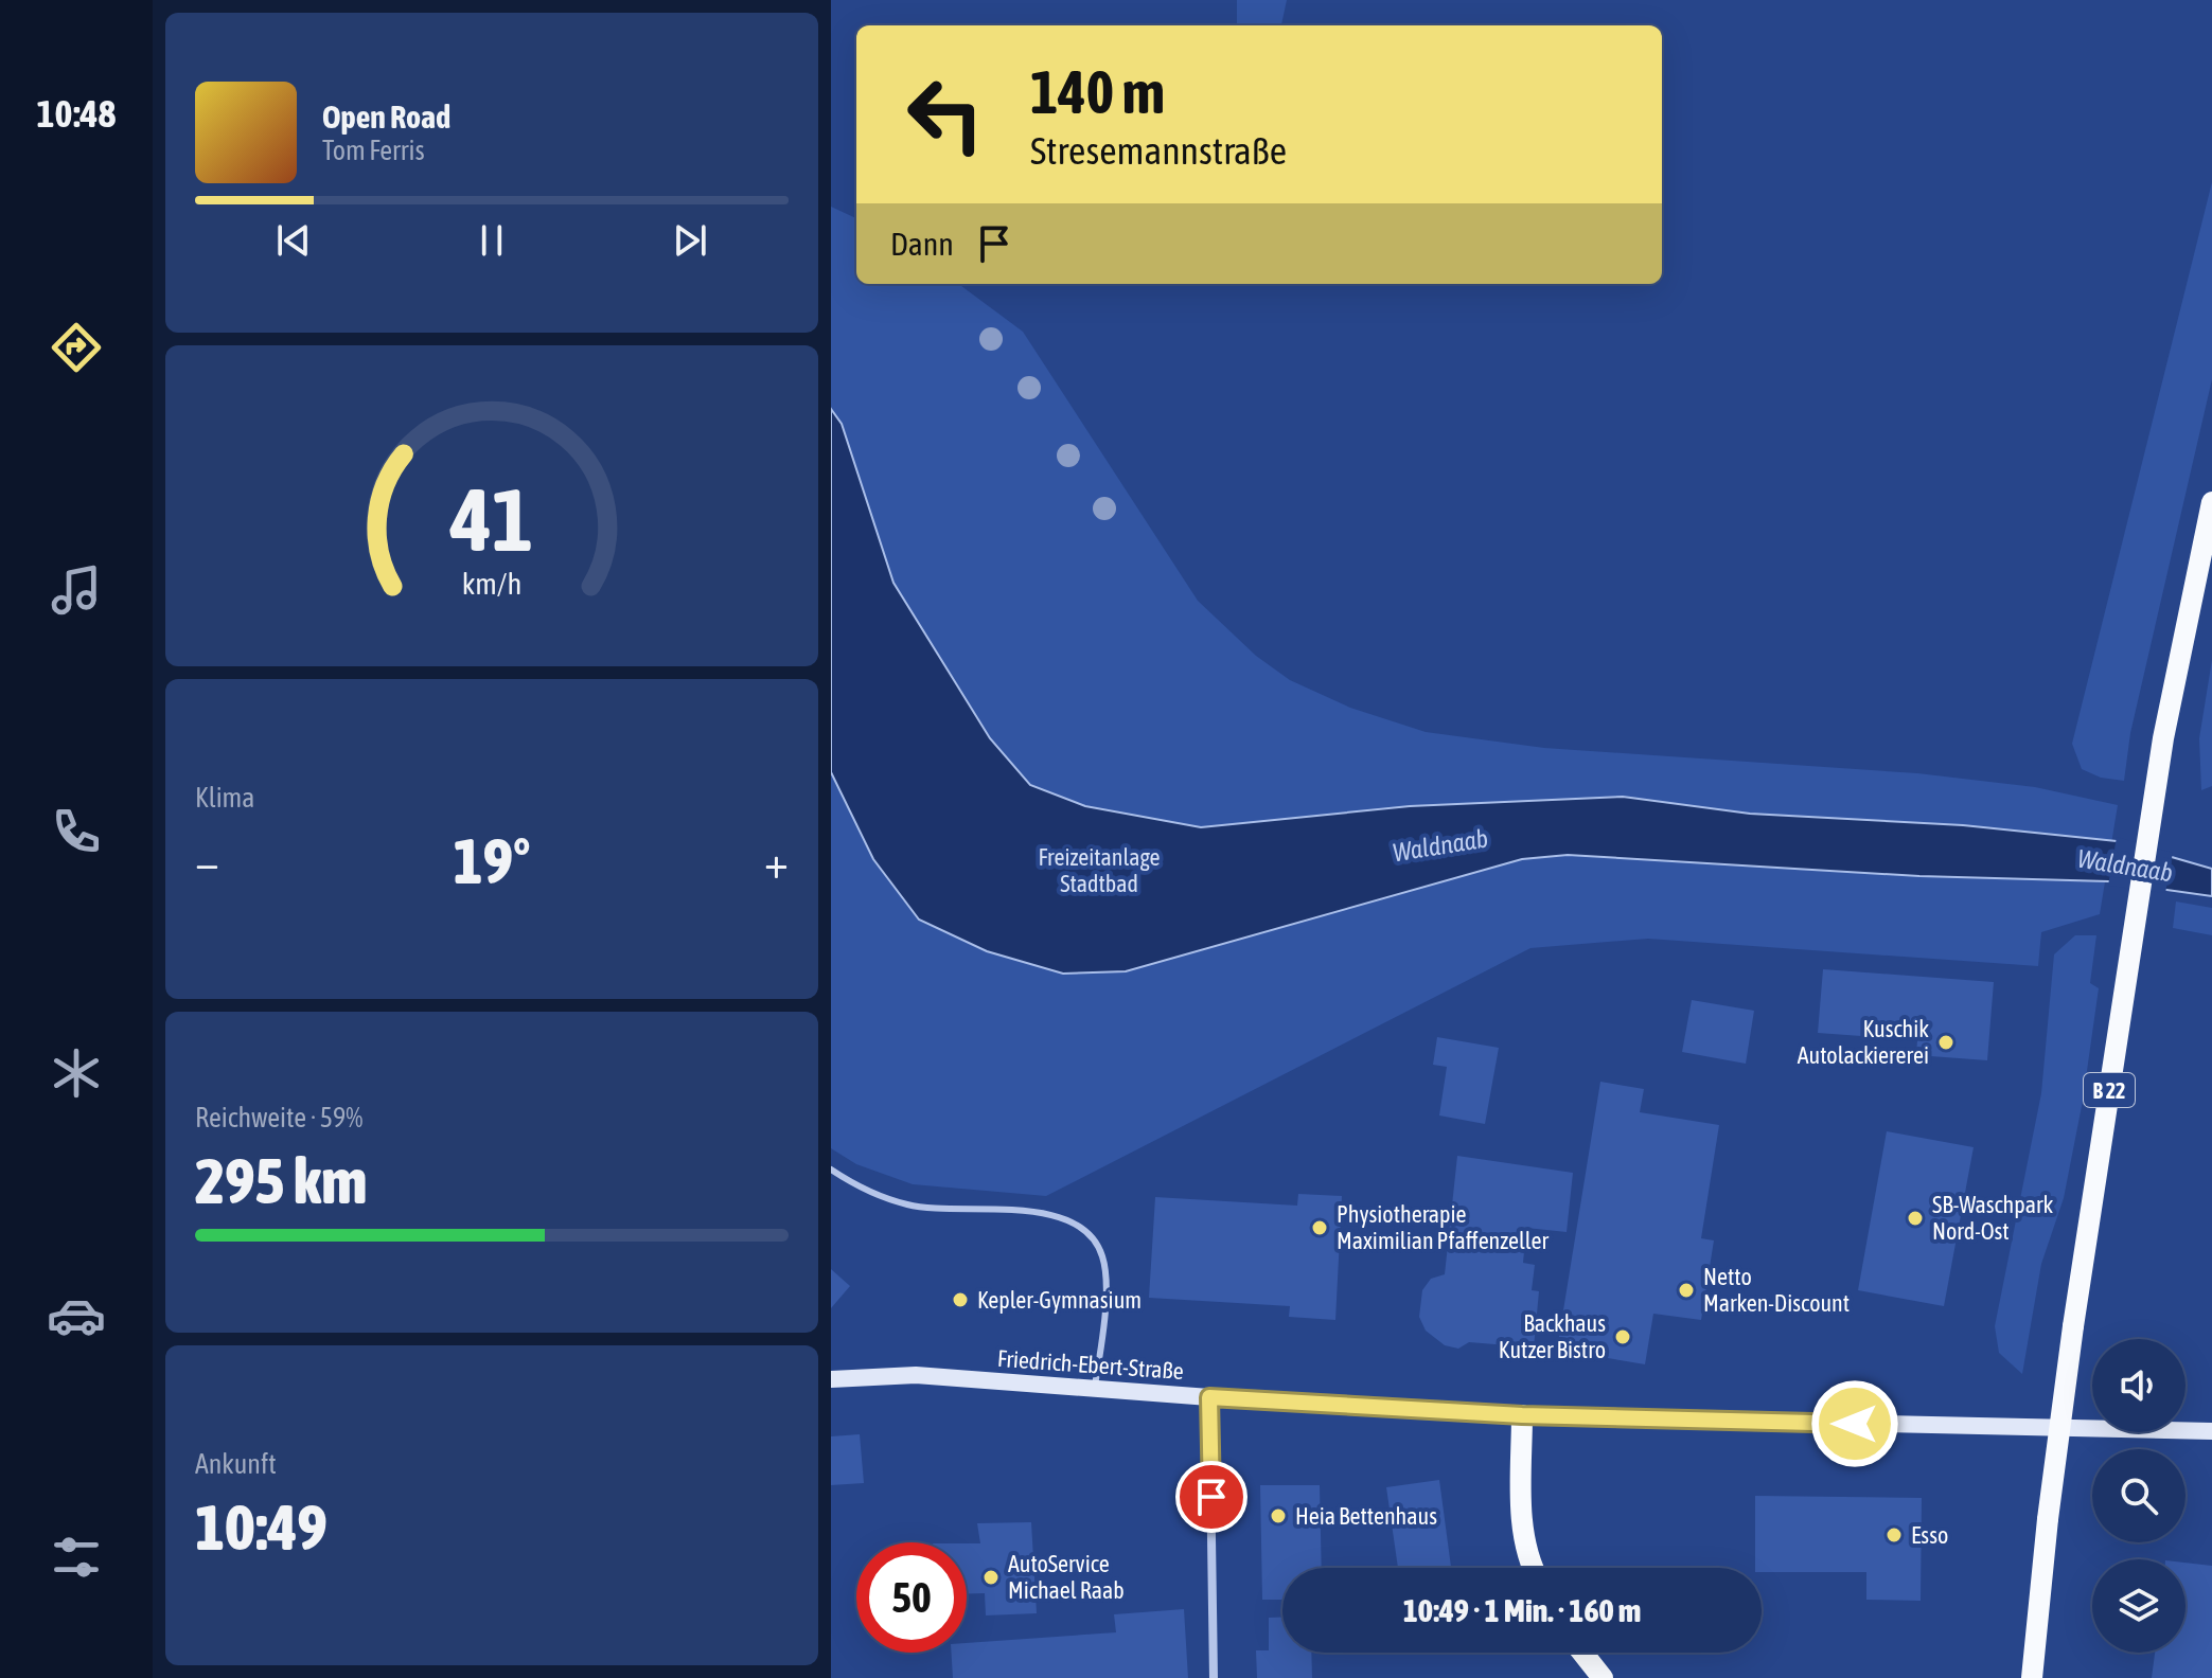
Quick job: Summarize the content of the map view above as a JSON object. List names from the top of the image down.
{
  "streets": {
    "main road": ["B 22"],
    "street": ["Friedrich-Ebert-Straße"]
  },
  "water": ["Waldnaab"],
  "parks": ["Freizeitanlage Stadtbad"],
  "places": [
    "Kuschik Autolackiererei",
    "SB-Waschpark Nord-Ost",
    "Physiotherapie Maximilian Pfaffenzeller",
    "Netto Marken-Discount",
    "Kepler-Gymnasium",
    "Backhaus Kutzer Bistro",
    "Heia Bettenhaus",
    "Esso",
    "AutoService Michael Raab"
  ],
  "page": {
    "tabs": "10:48",
    "turn": ["140 m", "Stresemannstraße"],
    "song": ["Open Road", "Tom Ferris"],
    "then": "Dann",
    "tile": [
      "Klima",
      ["Reichweite · 59%", "295 km"],
      ["Ankunft", "10:49"]
    ],
    "heat": ["−", "19°", "+"],
    "limit": "50",
    "trip": "10:49 · 1 Min. · 160 m",
    "gauge": ["41", "km/h"]
  }
}
